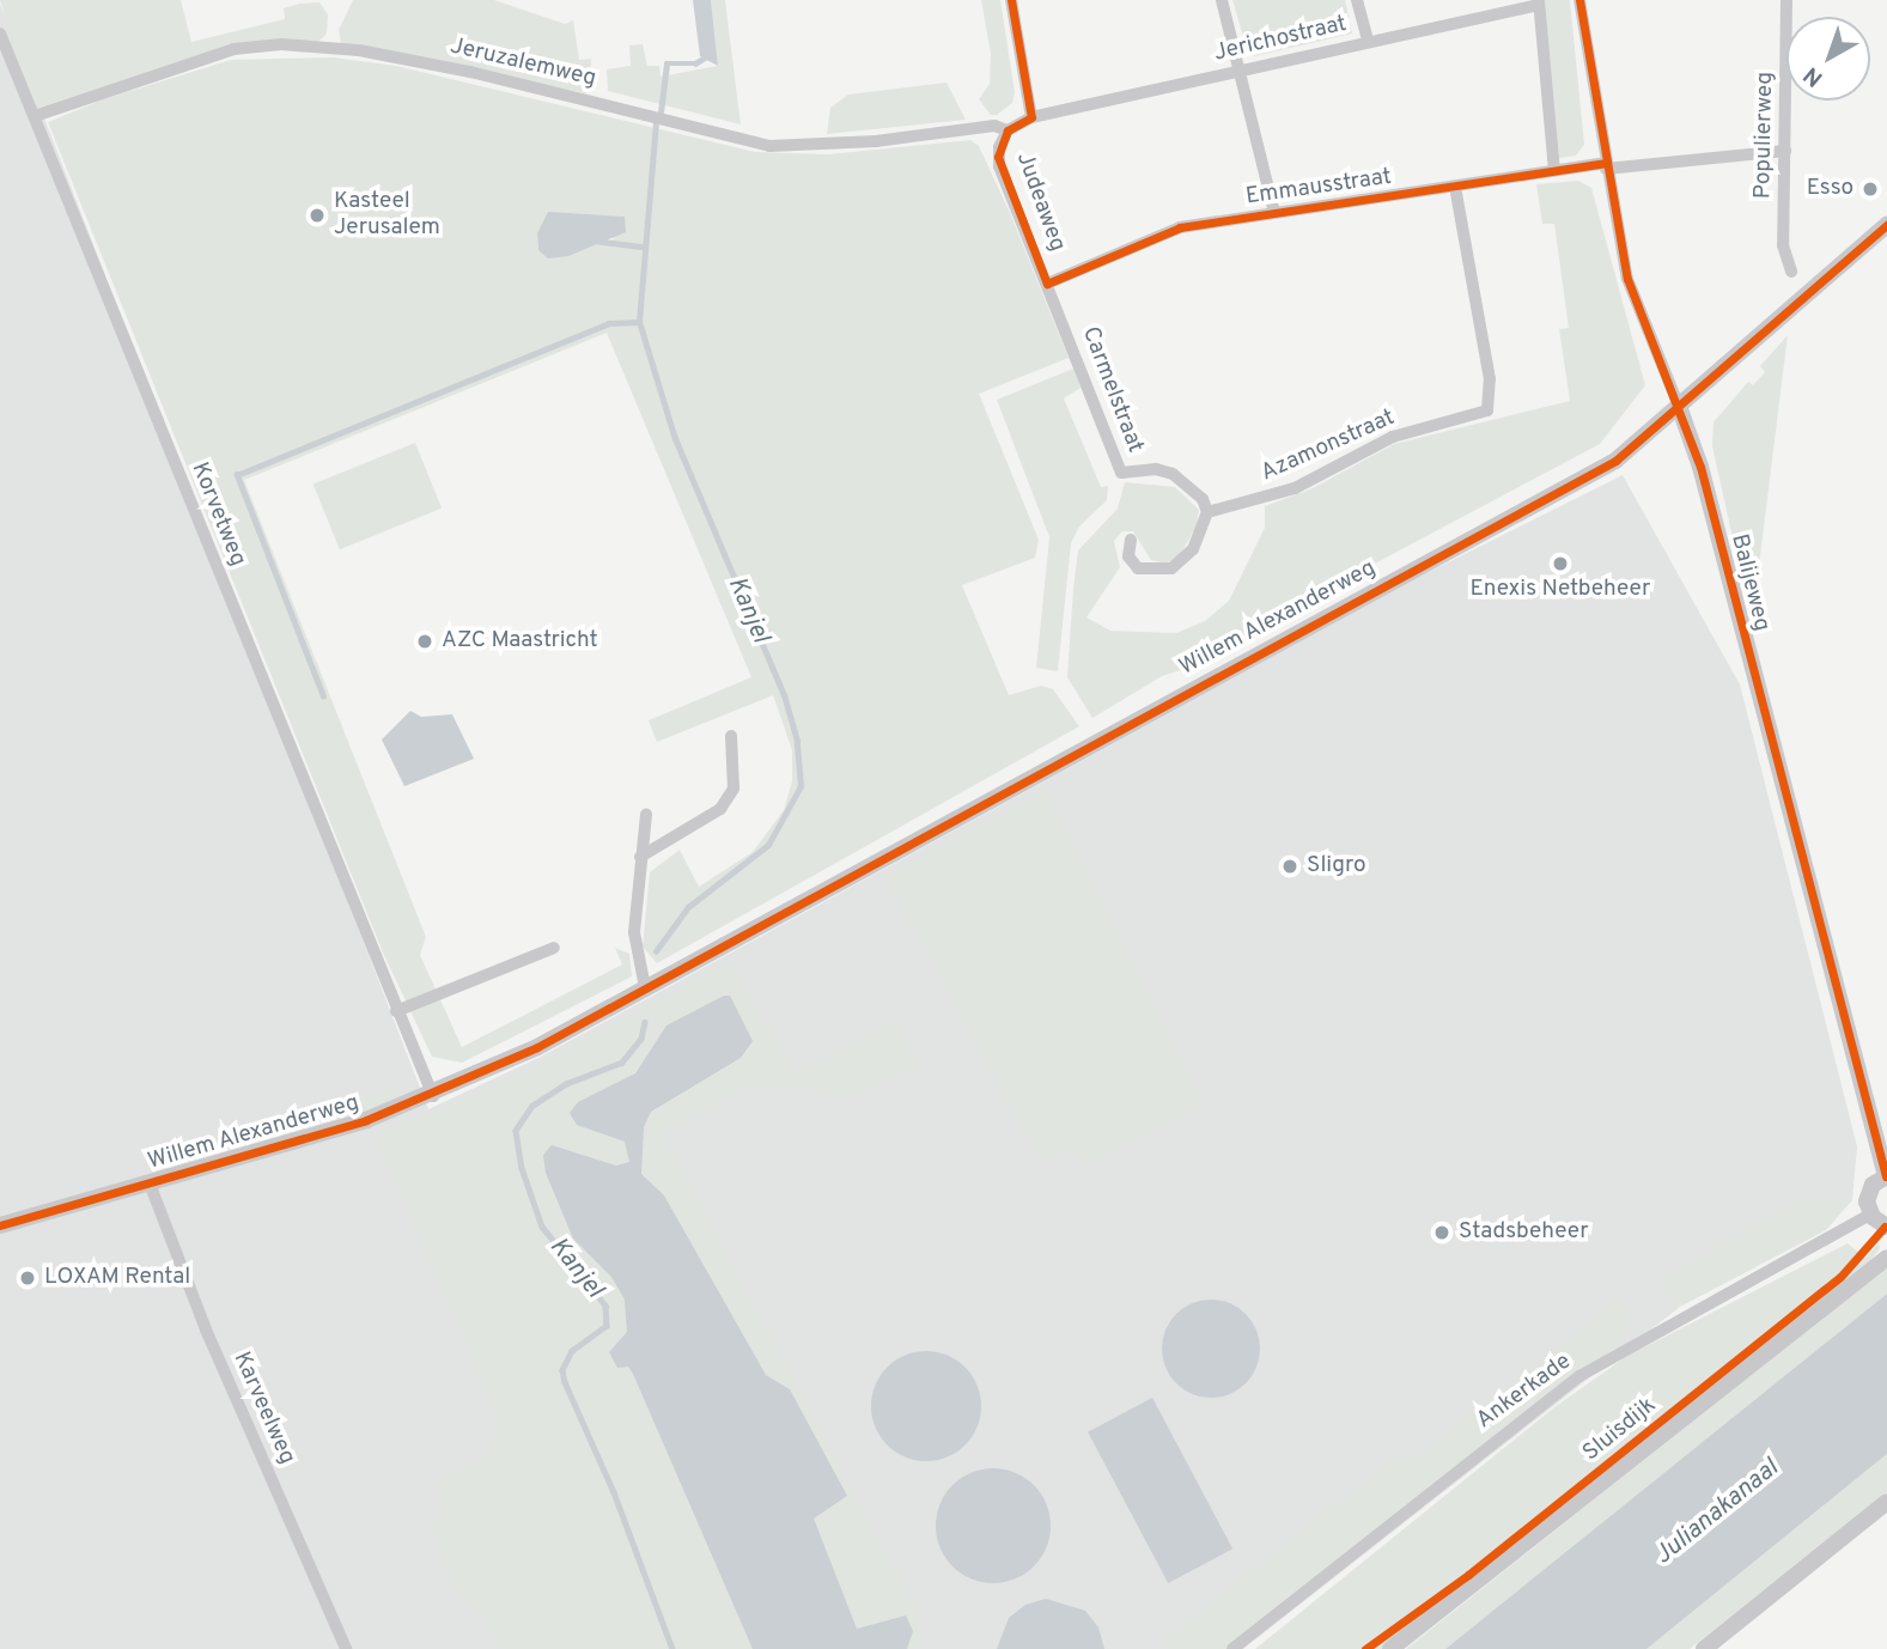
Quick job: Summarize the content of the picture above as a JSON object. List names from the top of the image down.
{
  "streets": {
    "street": [
      "Jerichostraat",
      "Jeruzalemweg",
      "Populierweg",
      "Emmausstraat",
      "Judeaweg",
      "Carmelstraat",
      "Azamonstraat",
      "Korvetweg",
      "Balijeweg",
      "Willem Alexanderweg",
      "Ankerkade",
      "Karveelweg",
      "Sluisdijk"
    ]
  },
  "crossings": [
    ["Jerichostraat", "Judeaweg"],
    ["Jeruzalemweg", "Judeaweg"],
    ["Jeruzalemweg", "Korvetweg"],
    ["Populierweg", "Emmausstraat"],
    ["Emmausstraat", "Judeaweg"],
    ["Emmausstraat", "Carmelstraat"],
    ["Emmausstraat", "Azamonstraat"],
    ["Emmausstraat", "Balijeweg"],
    ["Judeaweg", "Carmelstraat"],
    ["Carmelstraat", "Azamonstraat"],
    ["Korvetweg", "Willem Alexanderweg"],
    ["Balijeweg", "Willem Alexanderweg"],
    ["Willem Alexanderweg", "Karveelweg"]
  ],
  "water": ["Kanjel", "Julianakanaal"],
  "places": [
    "Esso",
    "Kasteel Jerusalem",
    "Enexis Netbeheer",
    "AZC Maastricht",
    "Sligro",
    "Stadsbeheer",
    "LOXAM Rental"
  ],
  "north": "bottom left"
}
